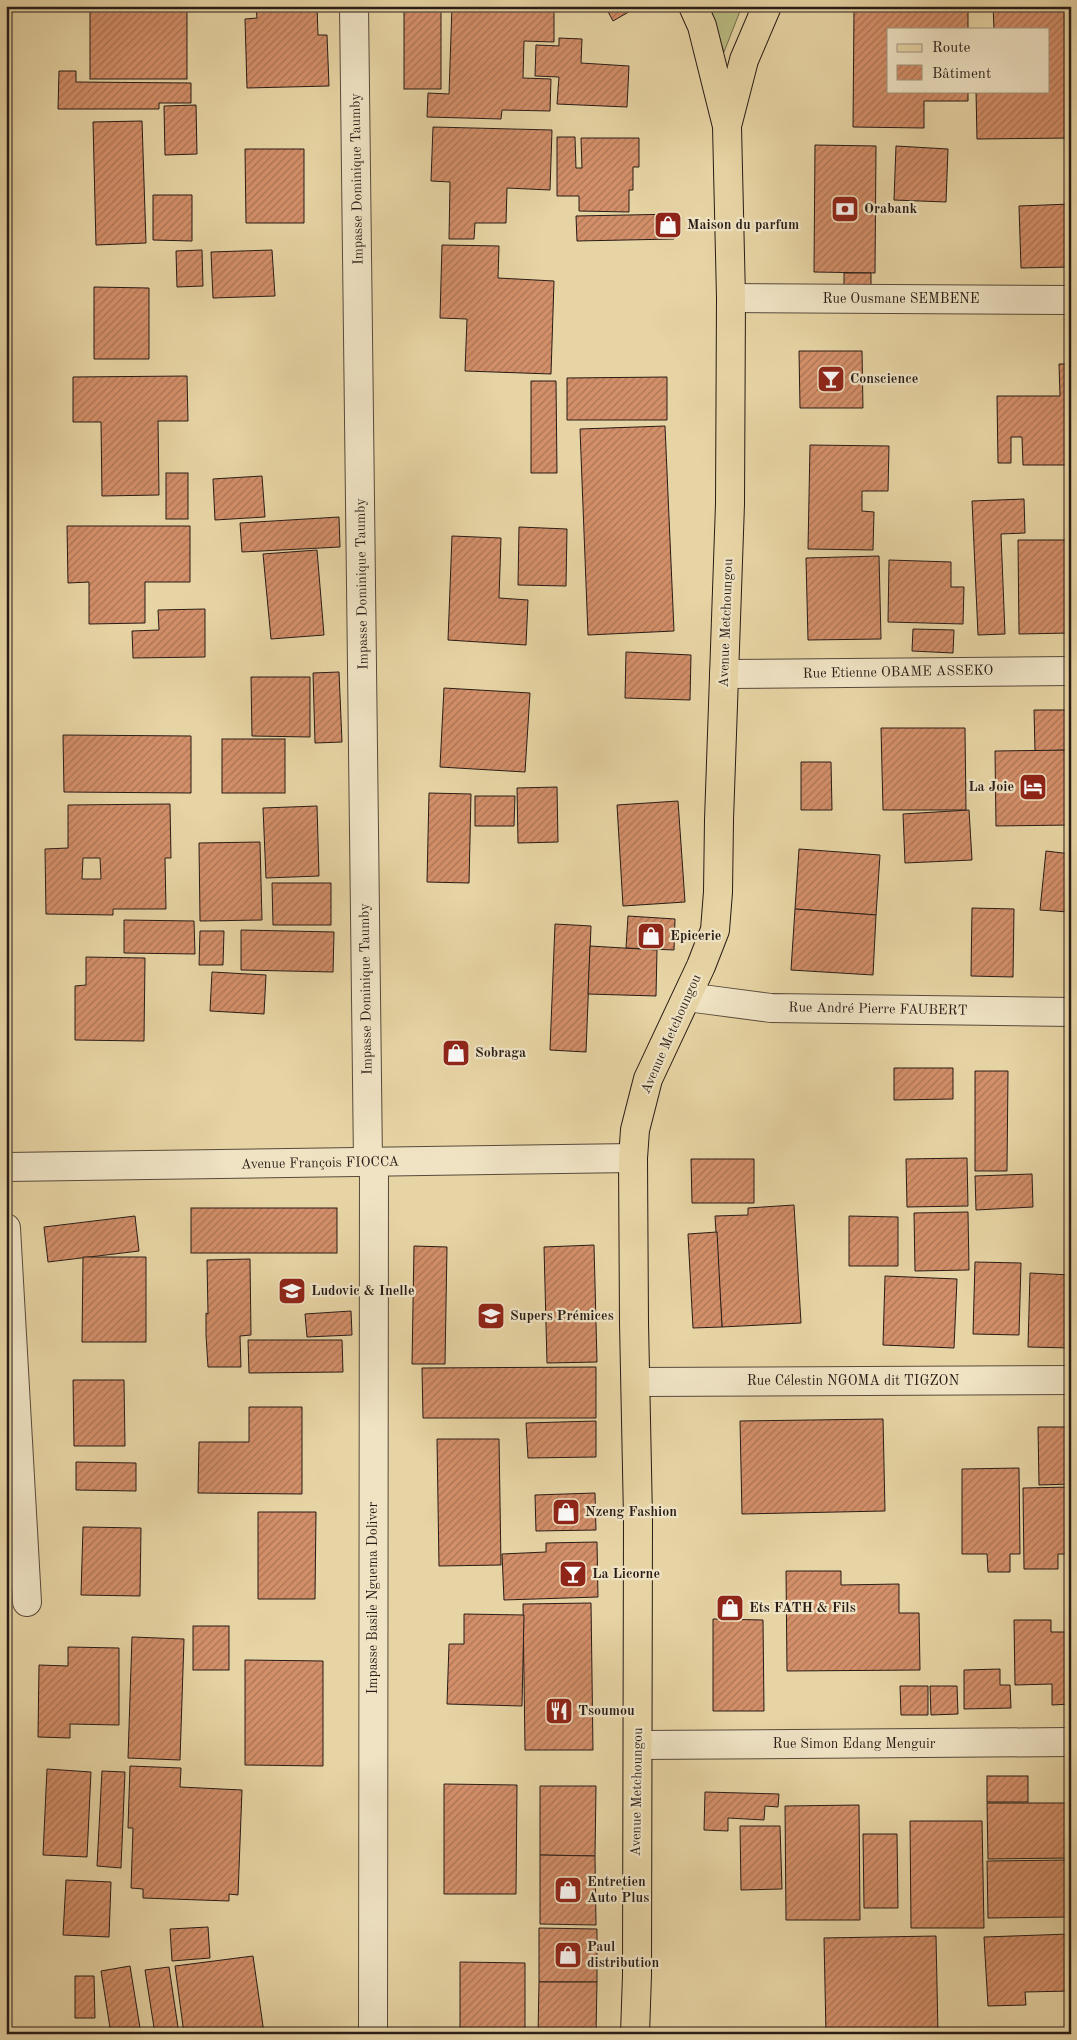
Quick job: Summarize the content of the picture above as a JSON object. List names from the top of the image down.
{
  "streets": {
    "main road": ["Avenue Metchoungou"],
    "street": [
      "Impasse Dominique Taumby",
      "Rue Ousmane SEMBENE",
      "Rue Etienne OBAME ASSEKO",
      "Rue André Pierre FAUBERT",
      "Avenue François FIOCCA",
      "Rue Célestin NGOMA dit TIGZON",
      "Impasse Basile Nguema Doliver",
      "Rue Simon Edang Menguir"
    ]
  },
  "crossings": [
    ["Impasse Dominique Taumby", "Avenue François FIOCCA"],
    ["Impasse Dominique Taumby", "Impasse Basile Nguema Doliver"],
    ["Rue Ousmane SEMBENE", "Avenue Metchoungou"],
    ["Avenue Metchoungou", "Rue Etienne OBAME ASSEKO"],
    ["Avenue Metchoungou", "Rue André Pierre FAUBERT"],
    ["Avenue Metchoungou", "Avenue François FIOCCA"],
    ["Avenue Metchoungou", "Rue Célestin NGOMA dit TIGZON"],
    ["Avenue Metchoungou", "Rue Simon Edang Menguir"],
    ["Avenue François FIOCCA", "Impasse Basile Nguema Doliver"]
  ],
  "places": {
    "bank": ["Orabank"],
    "shop": [
      "Maison du parfum",
      "Epicerie",
      "Sobraga",
      "Nzeng Fashion",
      "Ets FATH & Fils",
      "Entretien Auto Plus",
      "Paul distribution"
    ],
    "bar": ["Conscience", "La Licorne"],
    "hotel": ["La Joie"],
    "school or university": ["Ludovic & Inelle", "Supers Prémices"],
    "restaurant": ["Tsoumou"]
  },
  "legend": ["Route", "Bâtiment"]
}
